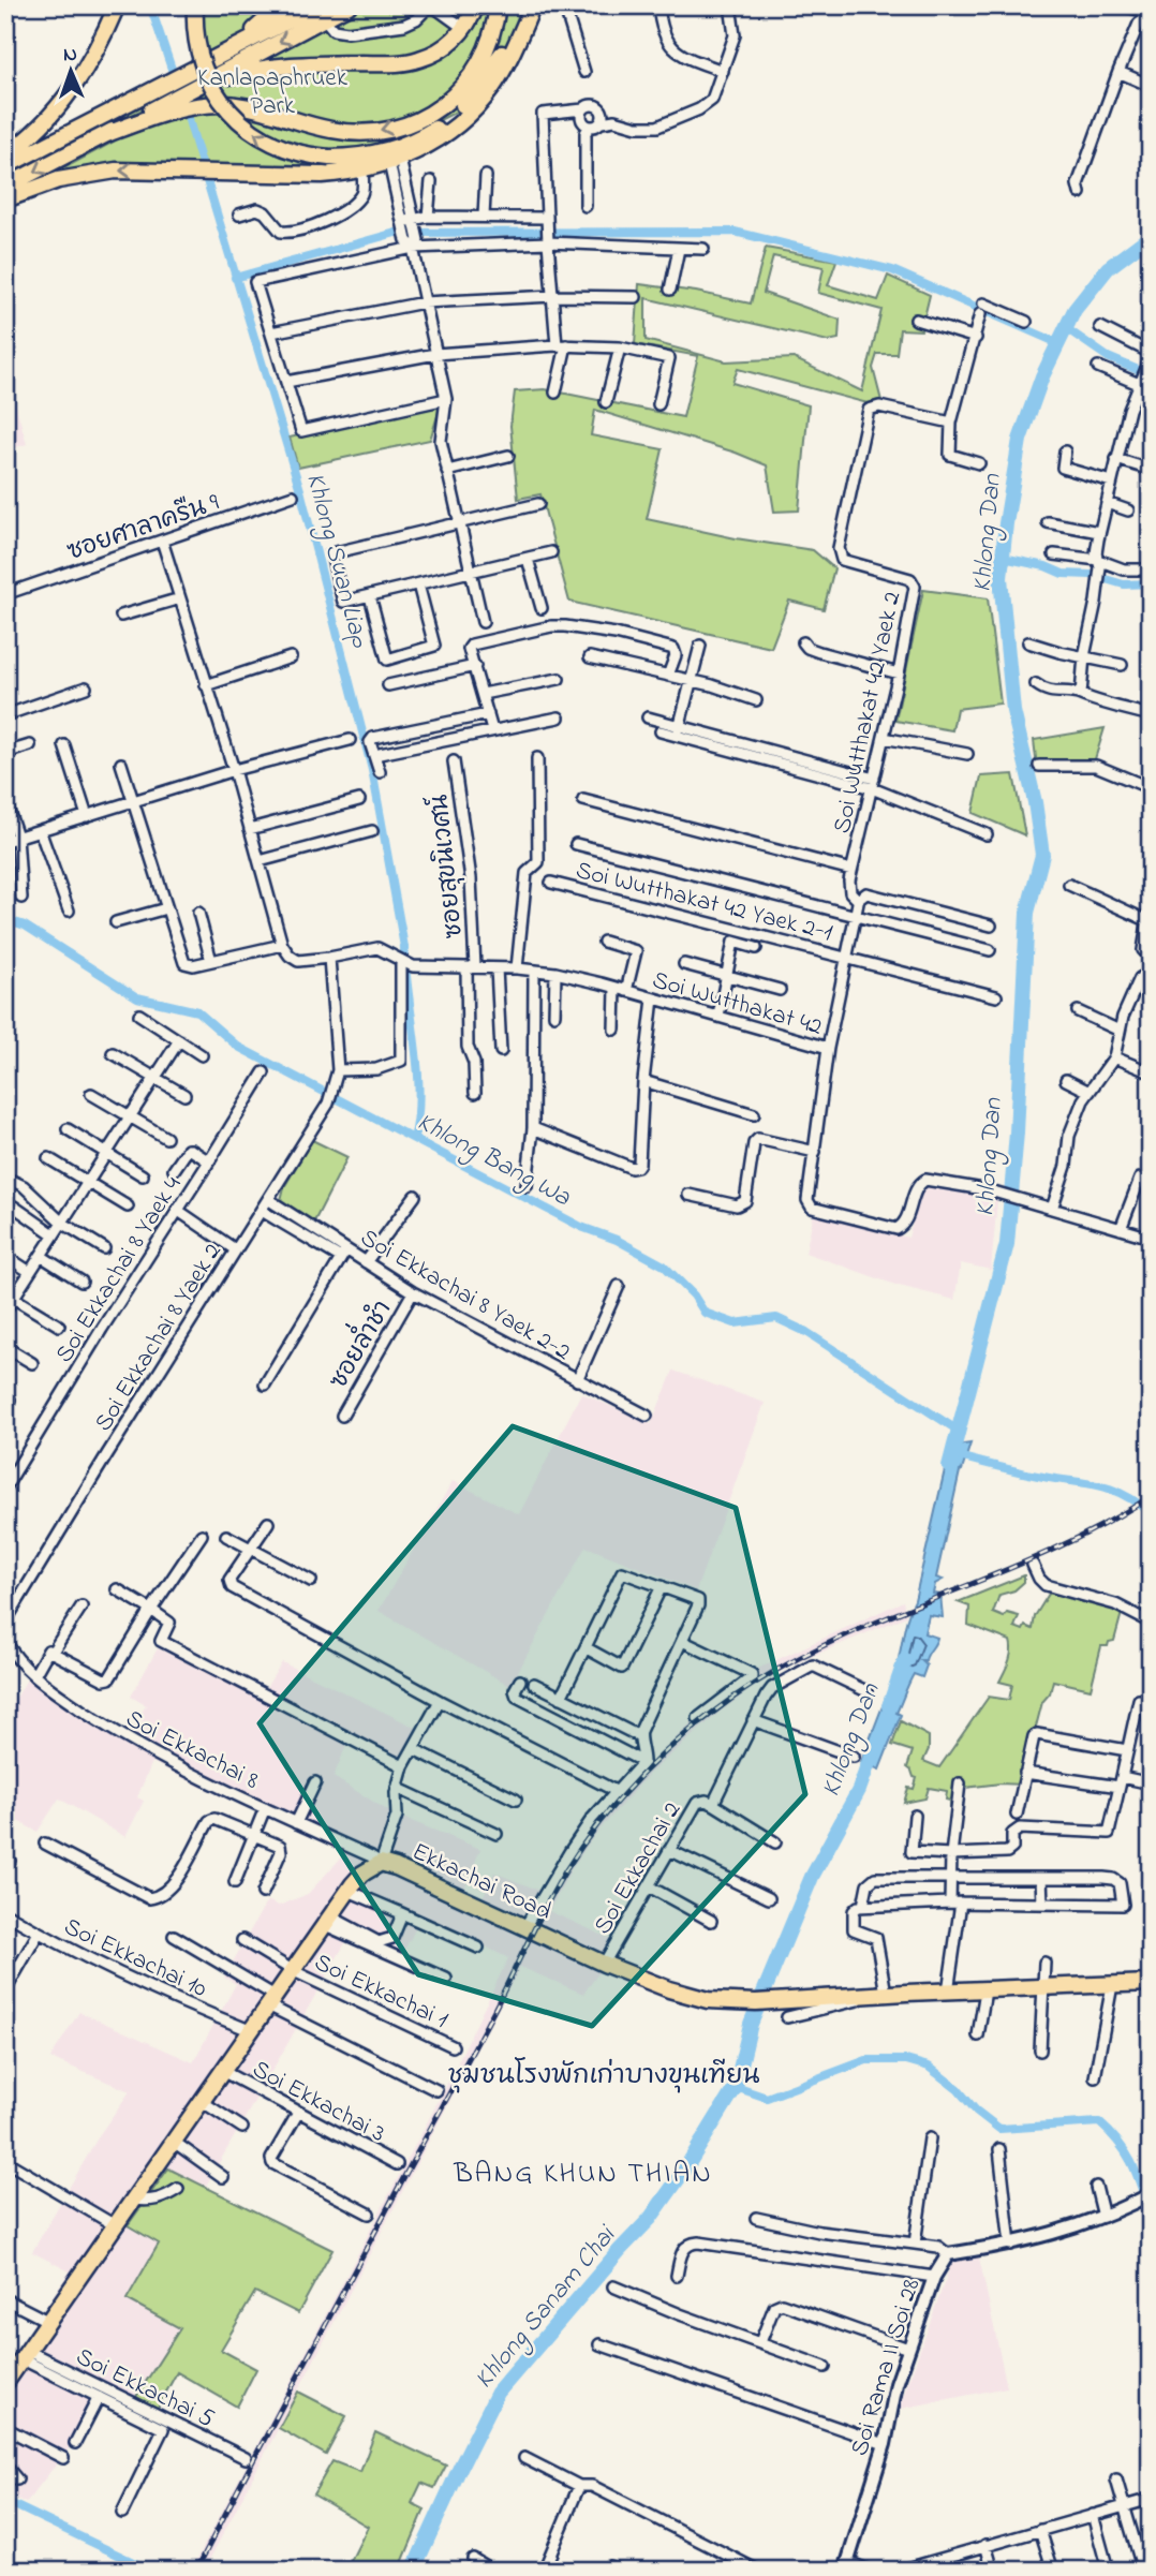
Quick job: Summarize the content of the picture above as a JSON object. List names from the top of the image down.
{
  "streets": {
    "main road": ["Ekkachai Road"],
    "street": [
      "ซอยศาลาครืน 9",
      "Soi Wutthakat 42 Yaek 2",
      "ซอยสุขนิเวศน์",
      "Soi Wutthakat 42 Yaek 2-1",
      "Soi Wutthakat 42",
      "Soi Ekkachai 8 Yaek 4",
      "Soi Ekkachai 8 Yaek 2-2",
      "Soi Ekkachai 8 Yaek 2",
      "ซอยล่ำชำ",
      "Soi Ekkachai 8",
      "Soi Ekkachai 2",
      "Soi Ekkachai 10",
      "Soi Ekkachai 1",
      "Soi Ekkachai 3",
      "Soi Rama II Soi 28",
      "Soi Ekkachai 5"
    ]
  },
  "crossings": [
    ["Soi Wutthakat 42 Yaek 2", "Soi Wutthakat 42 Yaek 2-1"],
    ["Soi Wutthakat 42 Yaek 2", "Soi Wutthakat 42"],
    ["ซอยสุขนิเวศน์", "Soi Wutthakat 42"],
    ["Soi Wutthakat 42", "Soi Ekkachai 8 Yaek 2"],
    ["Soi Ekkachai 8 Yaek 2-2", "Soi Ekkachai 8 Yaek 2"],
    ["Soi Ekkachai 8 Yaek 2-2", "ซอยล่ำชำ"],
    ["Soi Ekkachai 8", "Ekkachai Road"],
    ["Soi Ekkachai 2", "Ekkachai Road"],
    ["Ekkachai Road", "Soi Ekkachai 10"],
    ["Ekkachai Road", "Soi Ekkachai 1"],
    ["Ekkachai Road", "Soi Ekkachai 3"],
    ["Ekkachai Road", "Soi Ekkachai 5"]
  ],
  "districts": ["ชุมชนโรงพักเก่าบางขุนเทียน", "BANG KHUN THIAN"],
  "water": [
    "Khlong Dan",
    "Khlong Suan Liap",
    "Khlong Bang Wa",
    "Khlong Sanam Chai"
  ],
  "parks": ["Kanlapaphruek Park"],
  "north": "top"
}
